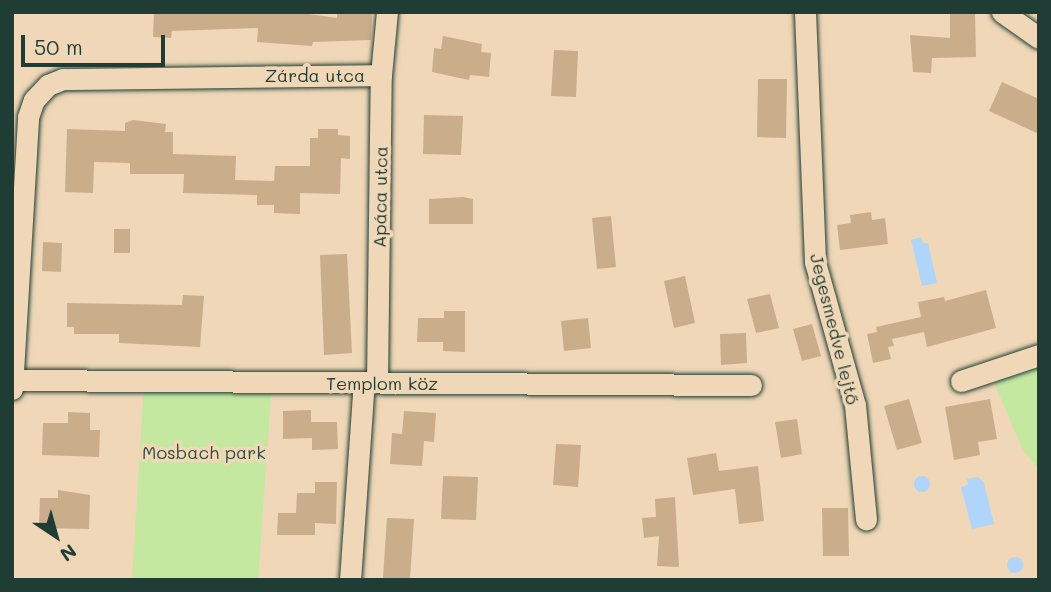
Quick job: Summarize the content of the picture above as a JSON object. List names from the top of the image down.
{
  "streets": {
    "street": [
      "Zárda utca",
      "Apáca utca",
      "Jegesmedve lejtő",
      "Templom köz"
    ]
  },
  "crossings": [
    ["Zárda utca", "Apáca utca"],
    ["Zárda utca", "Templom köz"],
    ["Apáca utca", "Templom köz"]
  ],
  "parks": ["Mosbach park"],
  "scale_bar": "50 m",
  "north": "bottom right"
}
